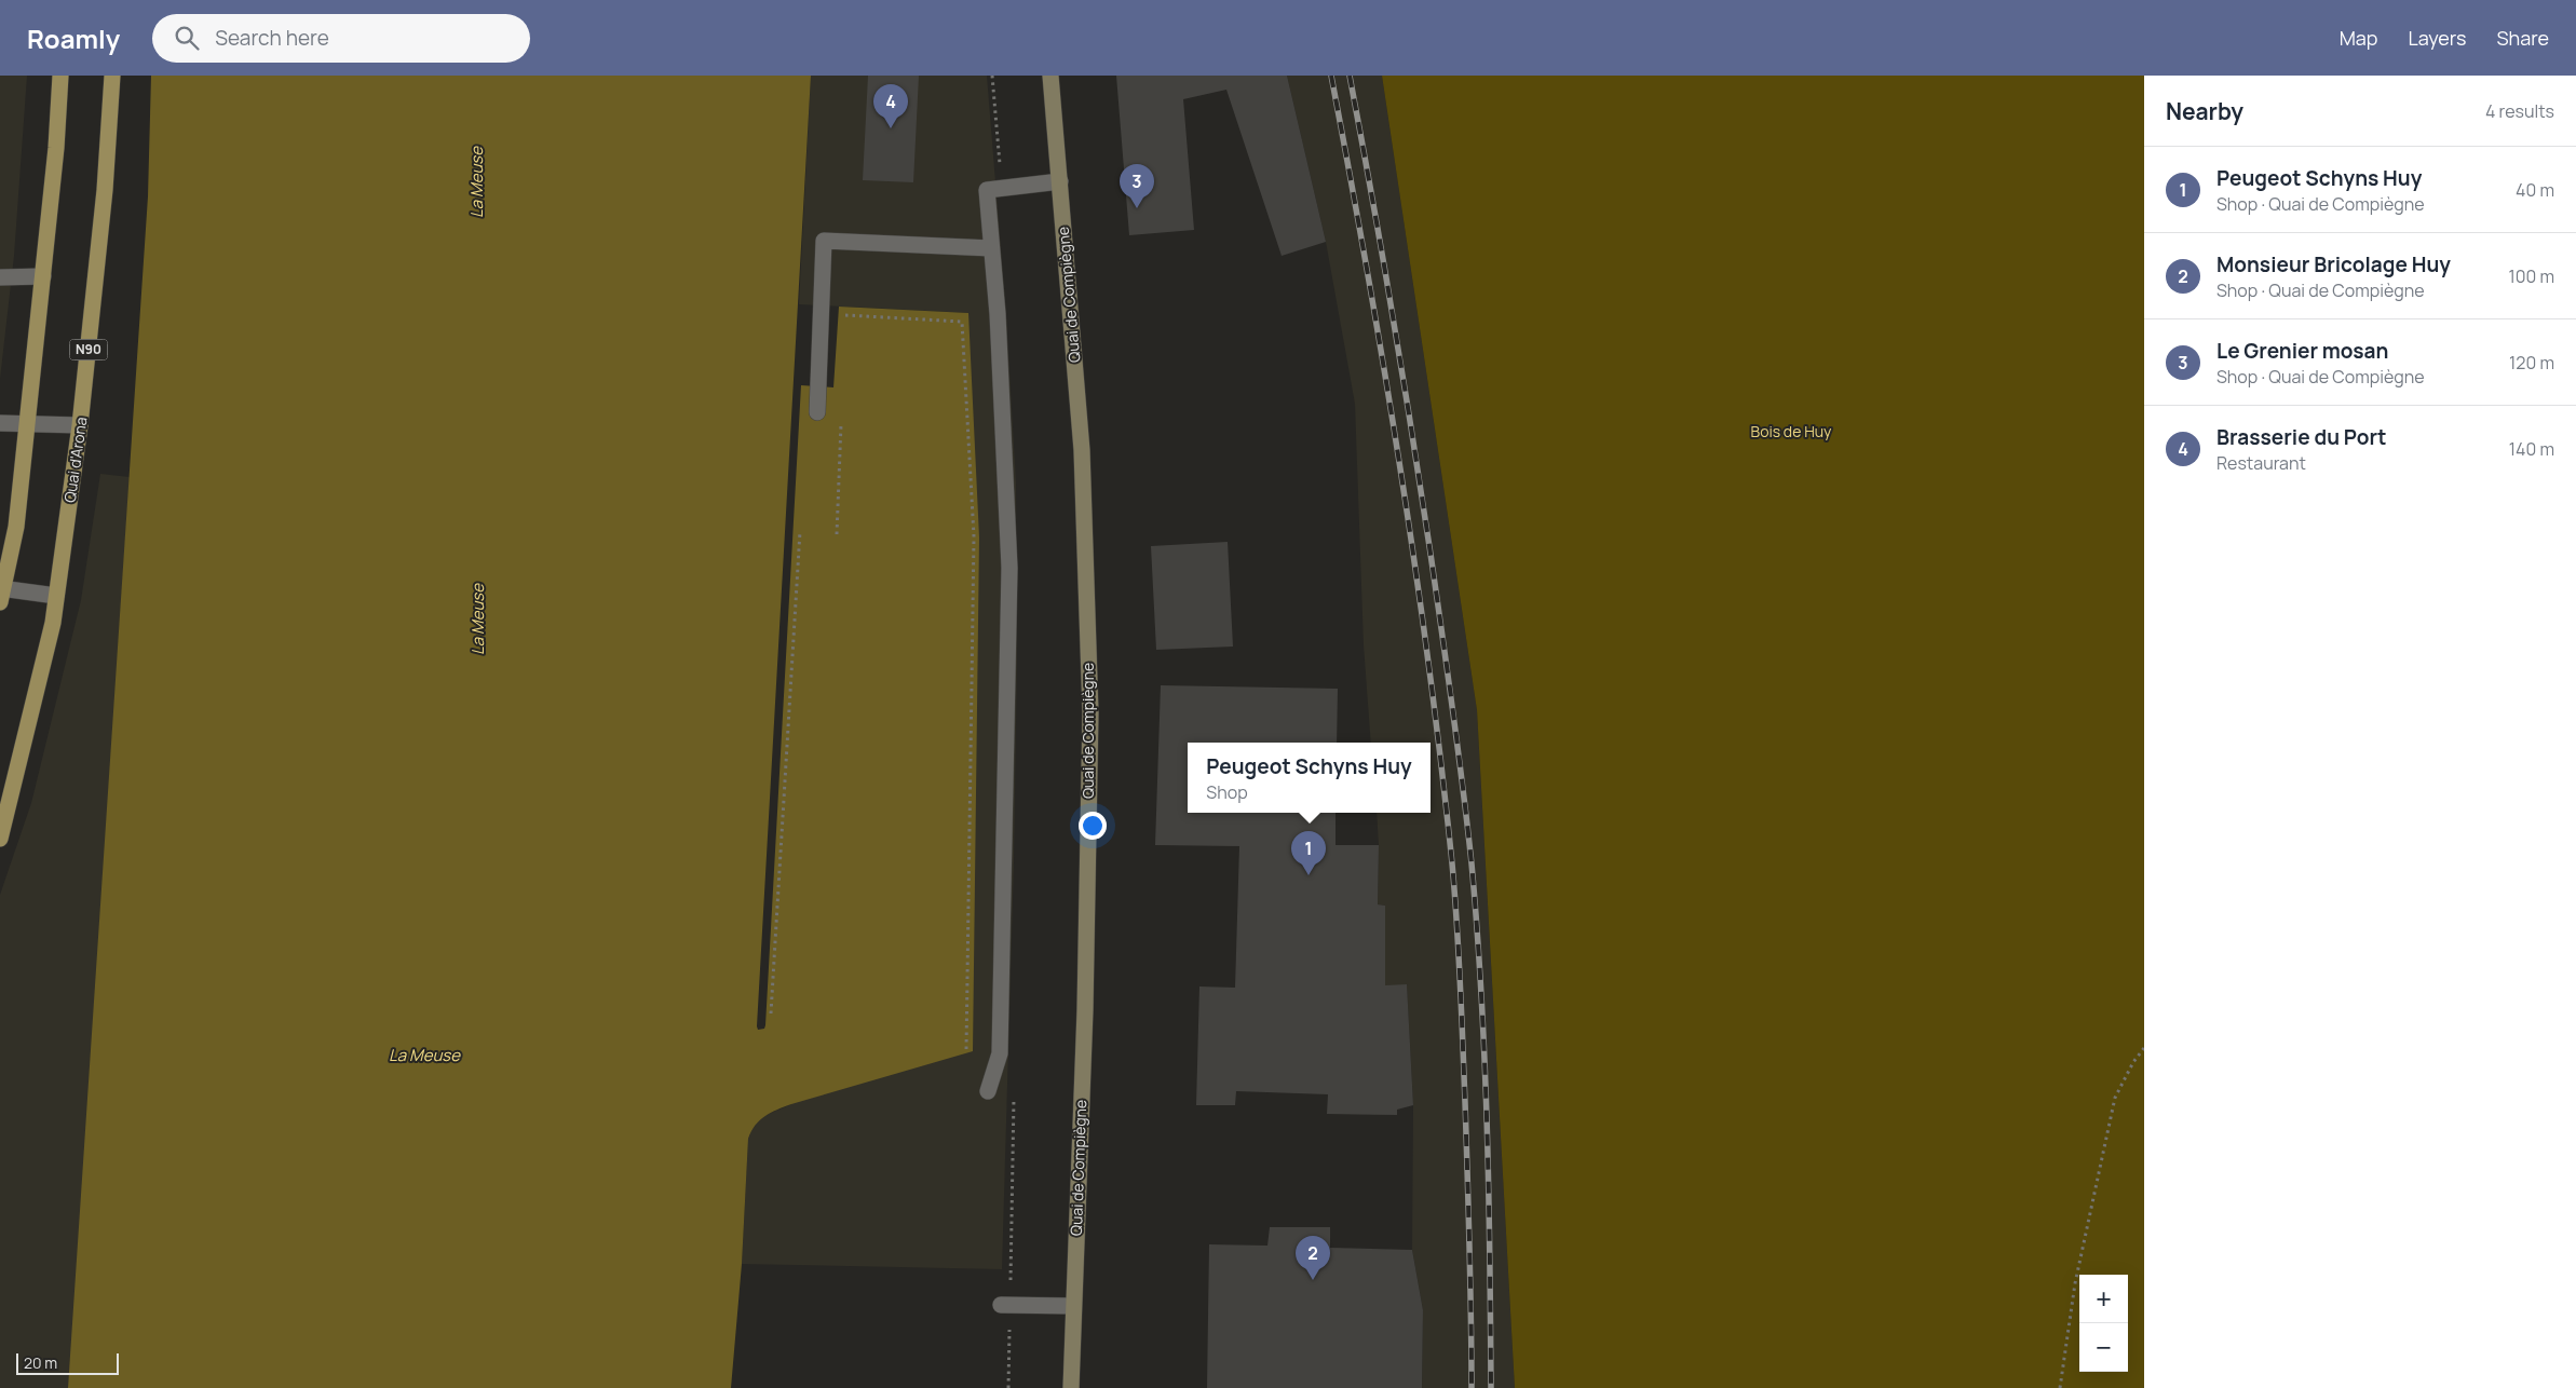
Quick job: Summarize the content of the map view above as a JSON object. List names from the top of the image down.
{
  "streets": {
    "main road": ["Quai de Compiègne", "N90", "Quai d'Arona"]
  },
  "water": ["La Meuse"],
  "parks": ["Bois de Huy"],
  "scale_bar": "20 m",
  "page": {
    "header": "Roamly",
    "search": "Search here",
    "nav": ["Map", "Layers", "Share"],
    "heading": ["Nearby", "4 results"],
    "pins": [
      "4",
      "3",
      "1",
      "2"
    ],
    "list": [
      {
        "mark": "1",
        "name": "Peugeot Schyns Huy",
        "note": "Shop · Quai de Compiègne",
        "value": "40 m"
      },
      {
        "mark": "2",
        "name": "Monsieur Bricolage Huy",
        "note": "Shop · Quai de Compiègne",
        "value": "100 m"
      },
      {
        "mark": "3",
        "name": "Le Grenier mosan",
        "note": "Shop · Quai de Compiègne",
        "value": "120 m"
      },
      {
        "mark": "4",
        "name": "Brasserie du Port",
        "note": "Restaurant",
        "value": "140 m"
      }
    ],
    "popup": ["Peugeot Schyns Huy", "Shop"],
    "map_buttons": ["+", "−"],
    "scale": "20 m"
  }
}
